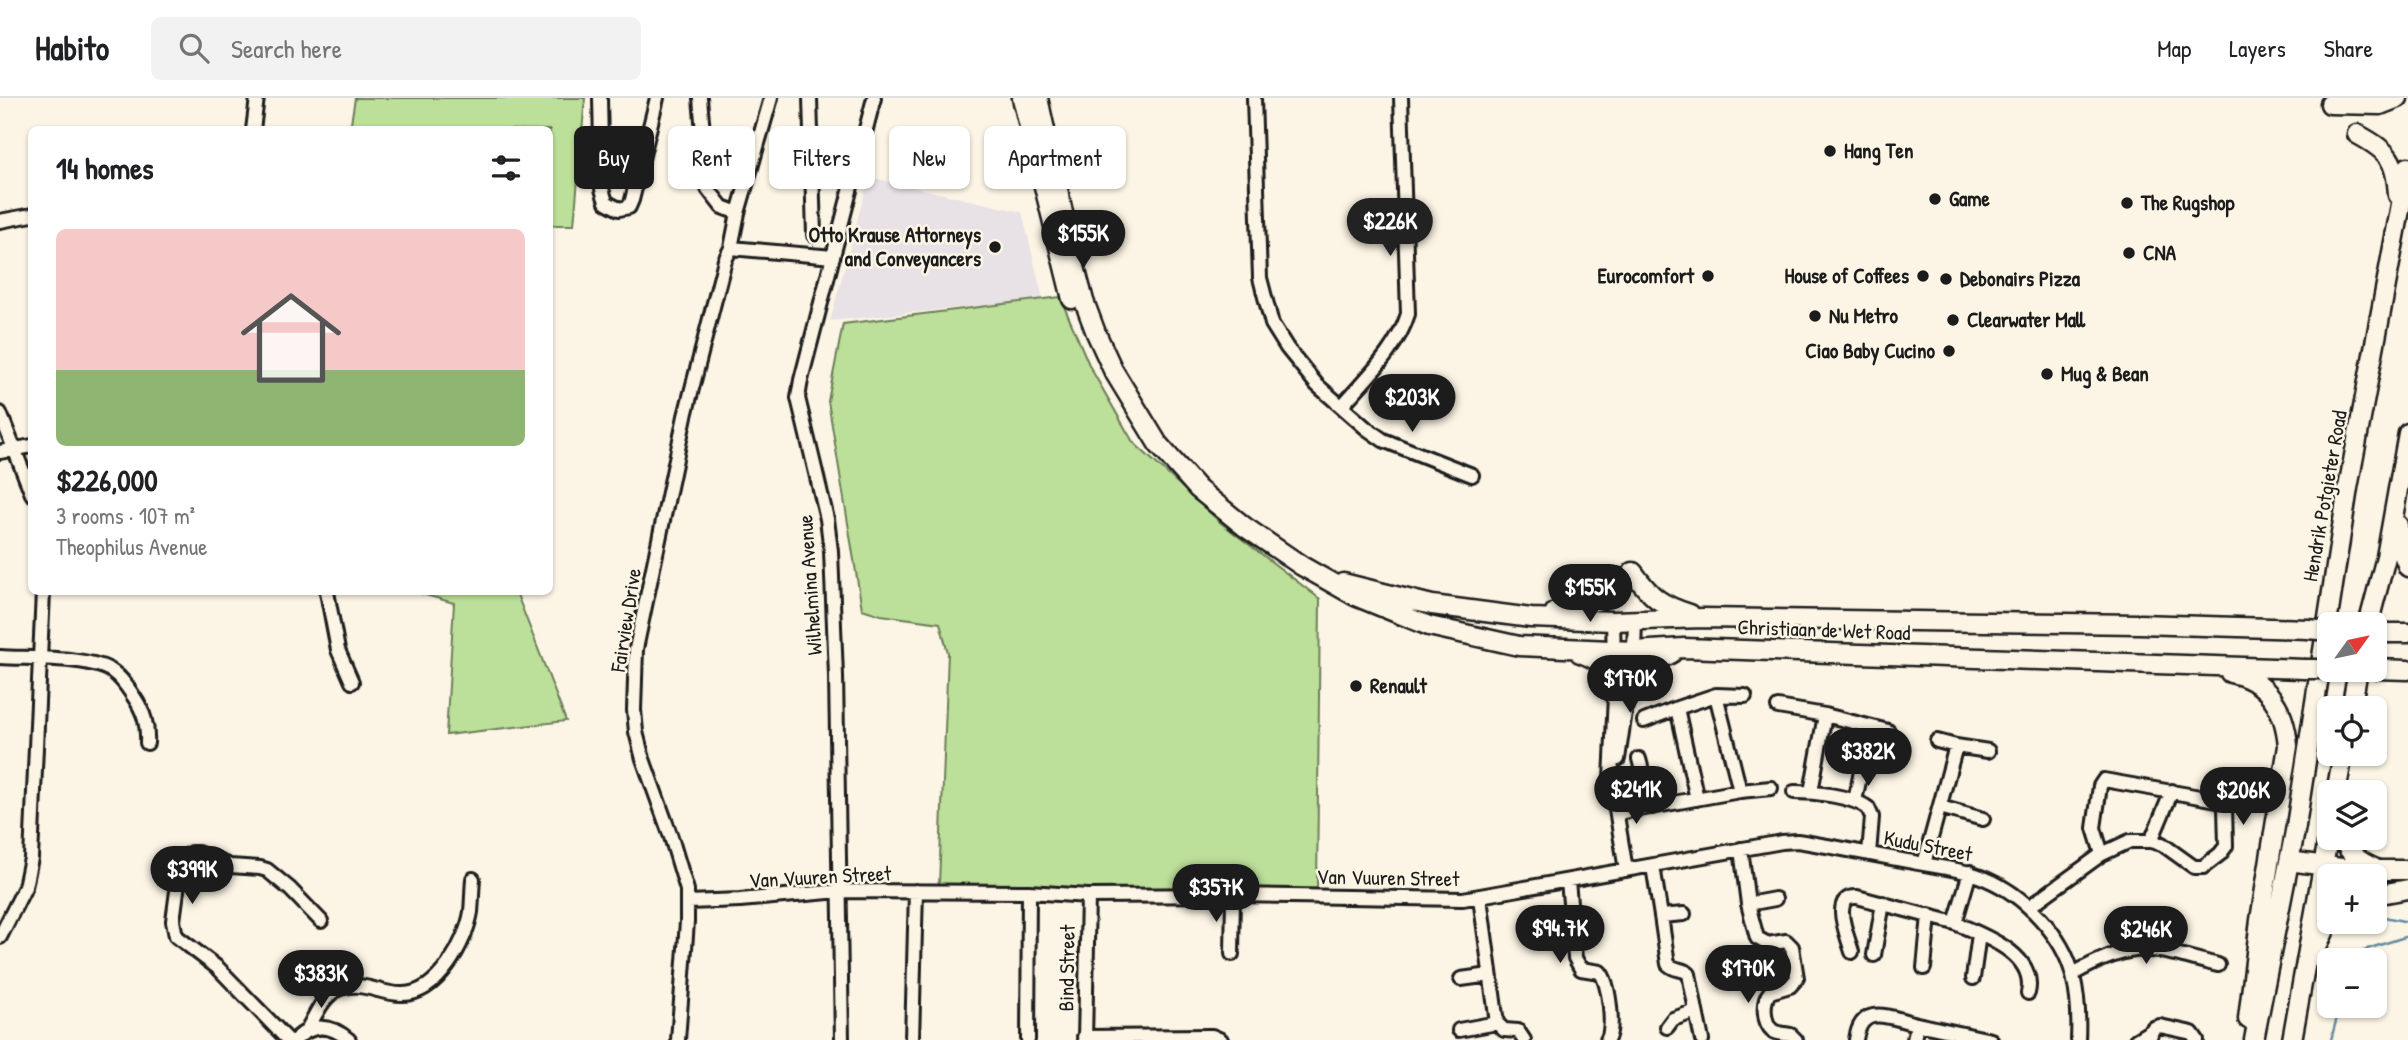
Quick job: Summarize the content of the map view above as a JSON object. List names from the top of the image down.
{
  "streets": {
    "main road": ["Hendrik Potgieter Road", "Christiaan de Wet Road"],
    "street": [
      "Wilhelmina Avenue",
      "Fairview Drive",
      "Kudu Street",
      "Van Vuuren Street",
      "Bind Street"
    ]
  },
  "crossings": [
    ["Wilhelmina Avenue", "Van Vuuren Street"],
    ["Fairview Drive", "Van Vuuren Street"],
    ["Kudu Street", "Van Vuuren Street"],
    ["Van Vuuren Street", "Bind Street"]
  ],
  "places": [
    "Hang Ten",
    "Game",
    "The Rugshop",
    "Otto Krause Attorneys and Conveyancers",
    "CNA",
    "Eurocomfort",
    "House of Coffees",
    "Debonairs Pizza",
    "Nu Metro",
    "Clearwater Mall",
    "Ciao Baby Cucino",
    "Mug & Bean",
    "Renault"
  ],
  "north": "top right",
  "page": {
    "header": "Habito",
    "search": "Search here",
    "nav": ["Map", "Layers", "Share"],
    "chip": [
      "Buy",
      "Rent",
      "Filters",
      "New",
      "Apartment"
    ],
    "heading": "14 homes",
    "price": [
      "$226K",
      "$155K",
      "$203K",
      "$155K",
      "$170K",
      "$382K",
      "$241K",
      "$206K",
      "$399K",
      "$357K",
      "$94.7K",
      "$246K",
      "$170K",
      "$383K"
    ],
    "list": [
      {
        "name": "$226,000",
        "note": "3 rooms · 107 m² · Theophilus Avenue"
      }
    ],
    "map_buttons": ["+", "−"]
  }
}
